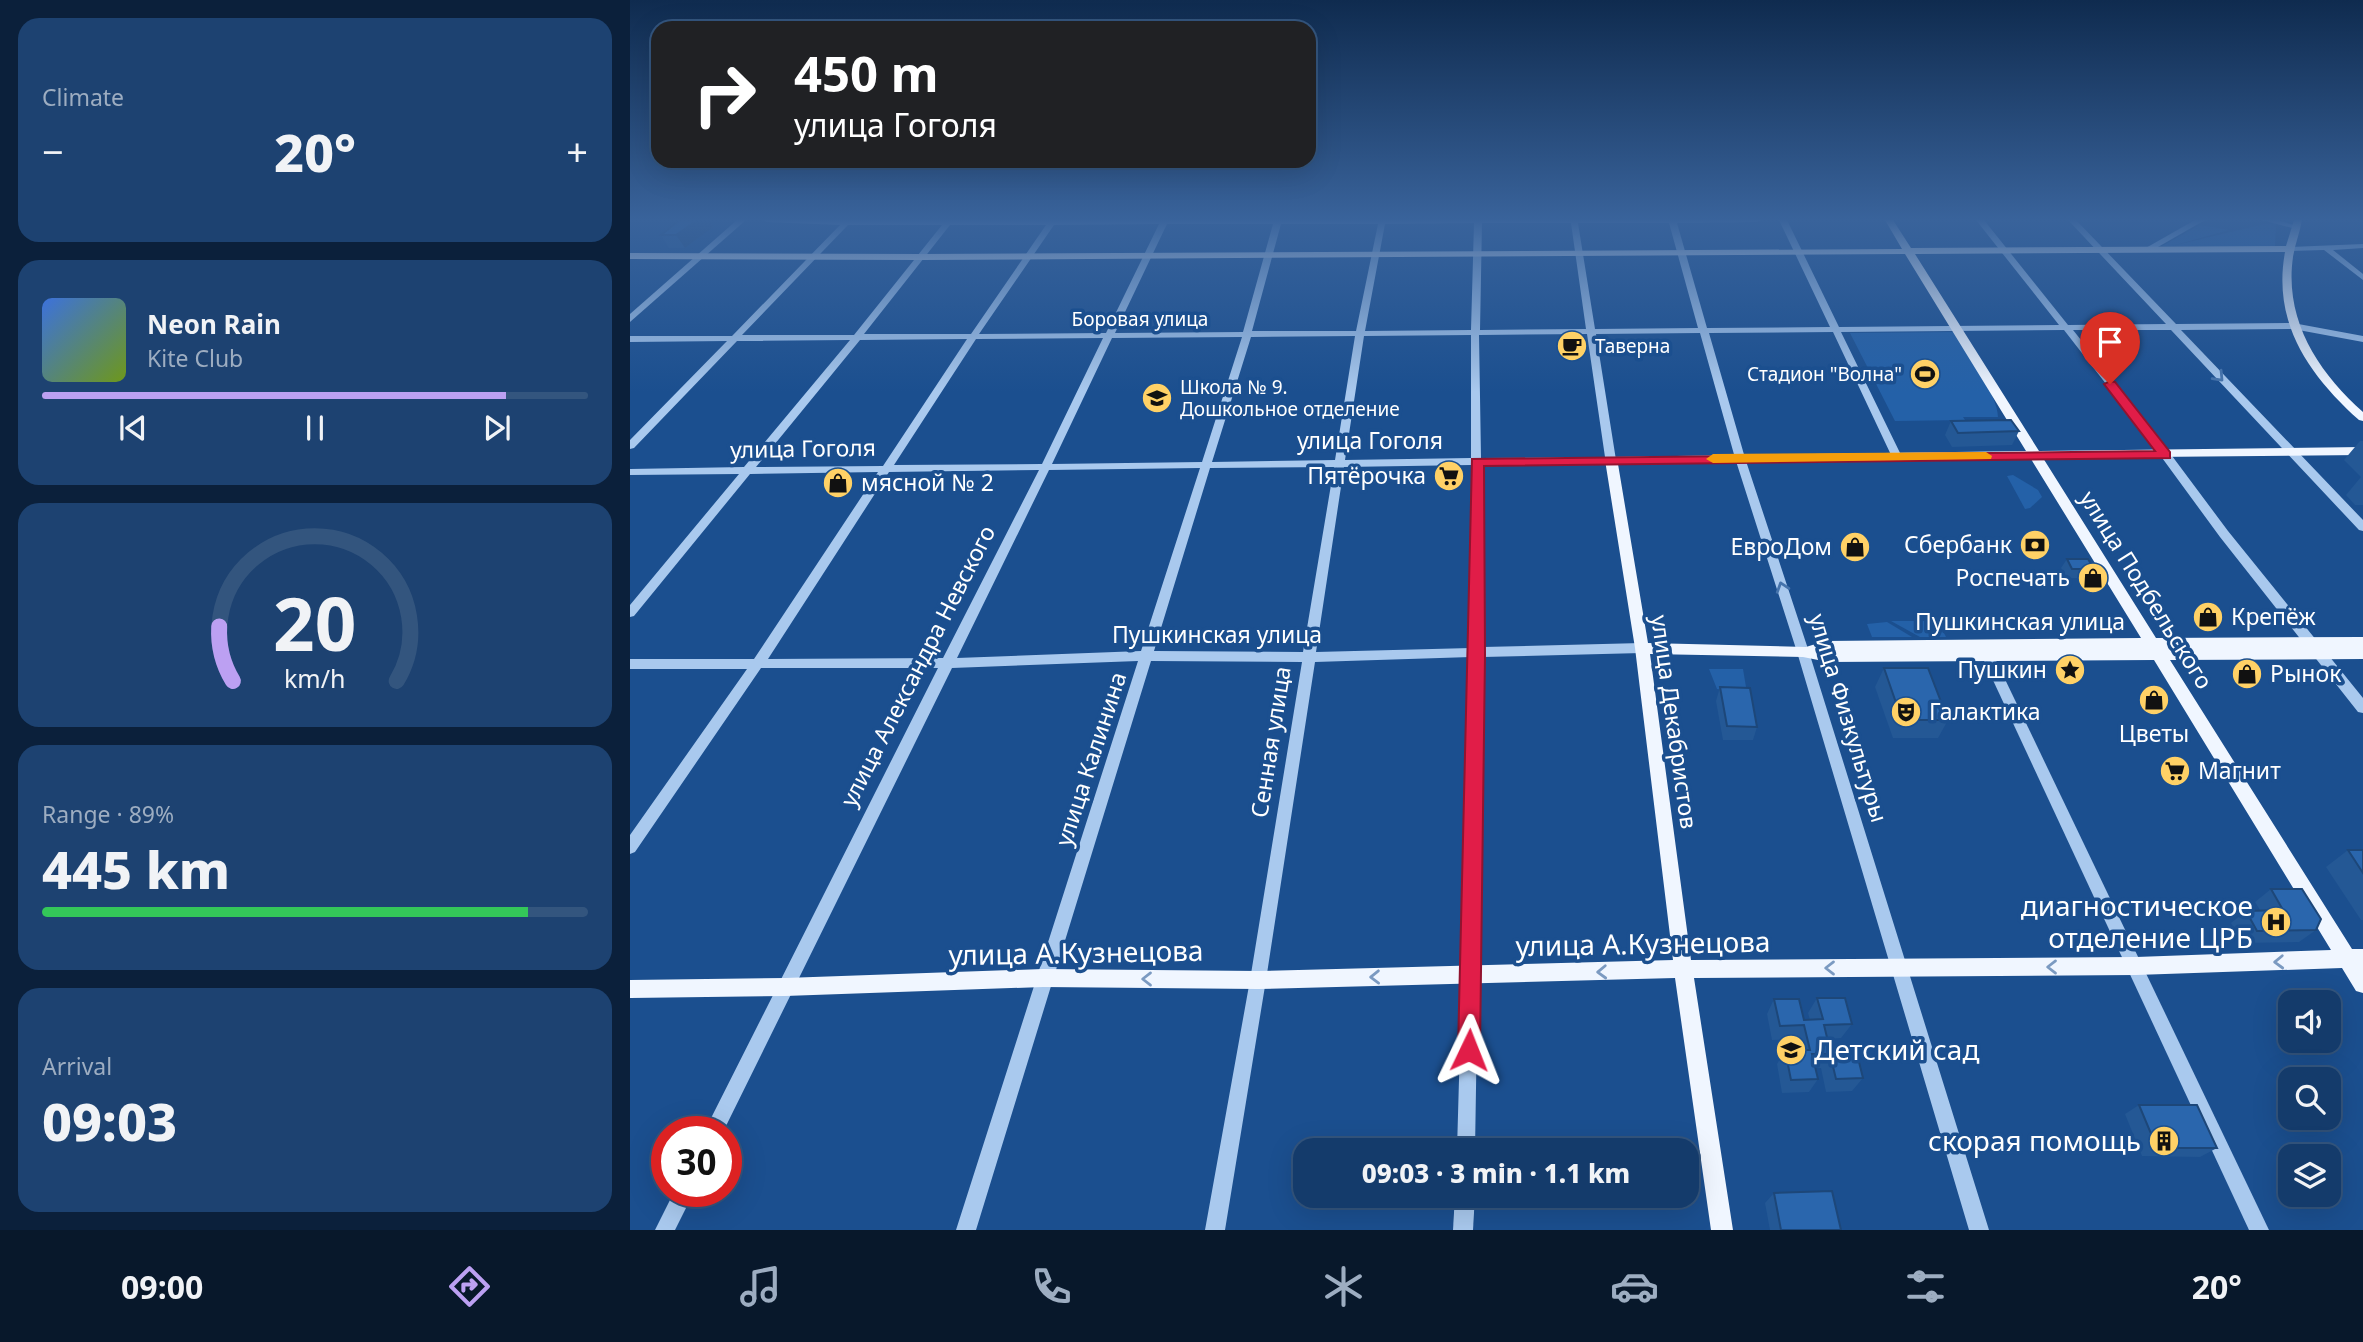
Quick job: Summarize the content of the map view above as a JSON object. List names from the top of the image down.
{
  "streets": {
    "main road": [
      "улица Гоголя",
      "улица Подбельского",
      "Пушкинская улица",
      "улица Декабристов",
      "улица А.Кузнецова"
    ],
    "street": [
      "Боровая улица",
      "улица Александра Невского",
      "улица Физкультуры",
      "Сенная улица",
      "улица Калинина"
    ]
  },
  "crossings": [
    ["Боровая улица", "улица Подбельского"],
    ["Боровая улица", "улица Александра Невского"],
    ["Боровая улица", "улица Физкультуры"],
    ["Боровая улица", "улица Декабристов"],
    ["Боровая улица", "Сенная улица"],
    ["Боровая улица", "улица Калинина"],
    ["улица Гоголя", "улица Подбельского"],
    ["улица Гоголя", "улица Александра Невского"],
    ["улица Гоголя", "улица Физкультуры"],
    ["улица Гоголя", "улица Декабристов"],
    ["улица Гоголя", "Сенная улица"],
    ["улица Гоголя", "улица Калинина"],
    ["улица Подбельского", "Пушкинская улица"],
    ["улица Подбельского", "улица А.Кузнецова"],
    ["Пушкинская улица", "улица Александра Невского"],
    ["Пушкинская улица", "улица Физкультуры"],
    ["Пушкинская улица", "улица Декабристов"],
    ["Пушкинская улица", "Сенная улица"],
    ["Пушкинская улица", "улица Калинина"],
    ["улица Александра Невского", "улица А.Кузнецова"],
    ["улица Физкультуры", "улица А.Кузнецова"],
    ["улица Декабристов", "улица А.Кузнецова"],
    ["Сенная улица", "улица А.Кузнецова"],
    ["улица Калинина", "улица А.Кузнецова"]
  ],
  "one_way": ["улица А.Кузнецова"],
  "places": {
    "cafe": ["Таверна"],
    "sports": ["Стадион \"Волна\""],
    "school or university": ["Школа № 9. Дошкольное отделение", "Детский сад"],
    "supermarket": ["Пятёрочка", "Магнит"],
    "shop": [
      "мясной № 2",
      "ЕвроДом",
      "Роспечать",
      "Крепёж",
      "Рынок",
      "Цветы"
    ],
    "bank": ["Сбербанк"],
    "place": ["Пушкин"],
    "theatre": ["Галактика"],
    "hospital": ["диагностическое отделение ЦРБ"],
    "building": ["скорая помощь"]
  },
  "page": {
    "tile": [
      "Climate",
      ["Range · 89%", "445 km"],
      ["Arrival", "09:03"]
    ],
    "turn": ["450 m", "улица Гоголя"],
    "heat": ["−", "20°", "+"],
    "song": ["Neon Rain", "Kite Club"],
    "limit": "30",
    "trip": "09:03 · 3 min · 1.1 km",
    "tabs": ["09:00", "20°"],
    "gauge": ["20", "km/h"]
  }
}
